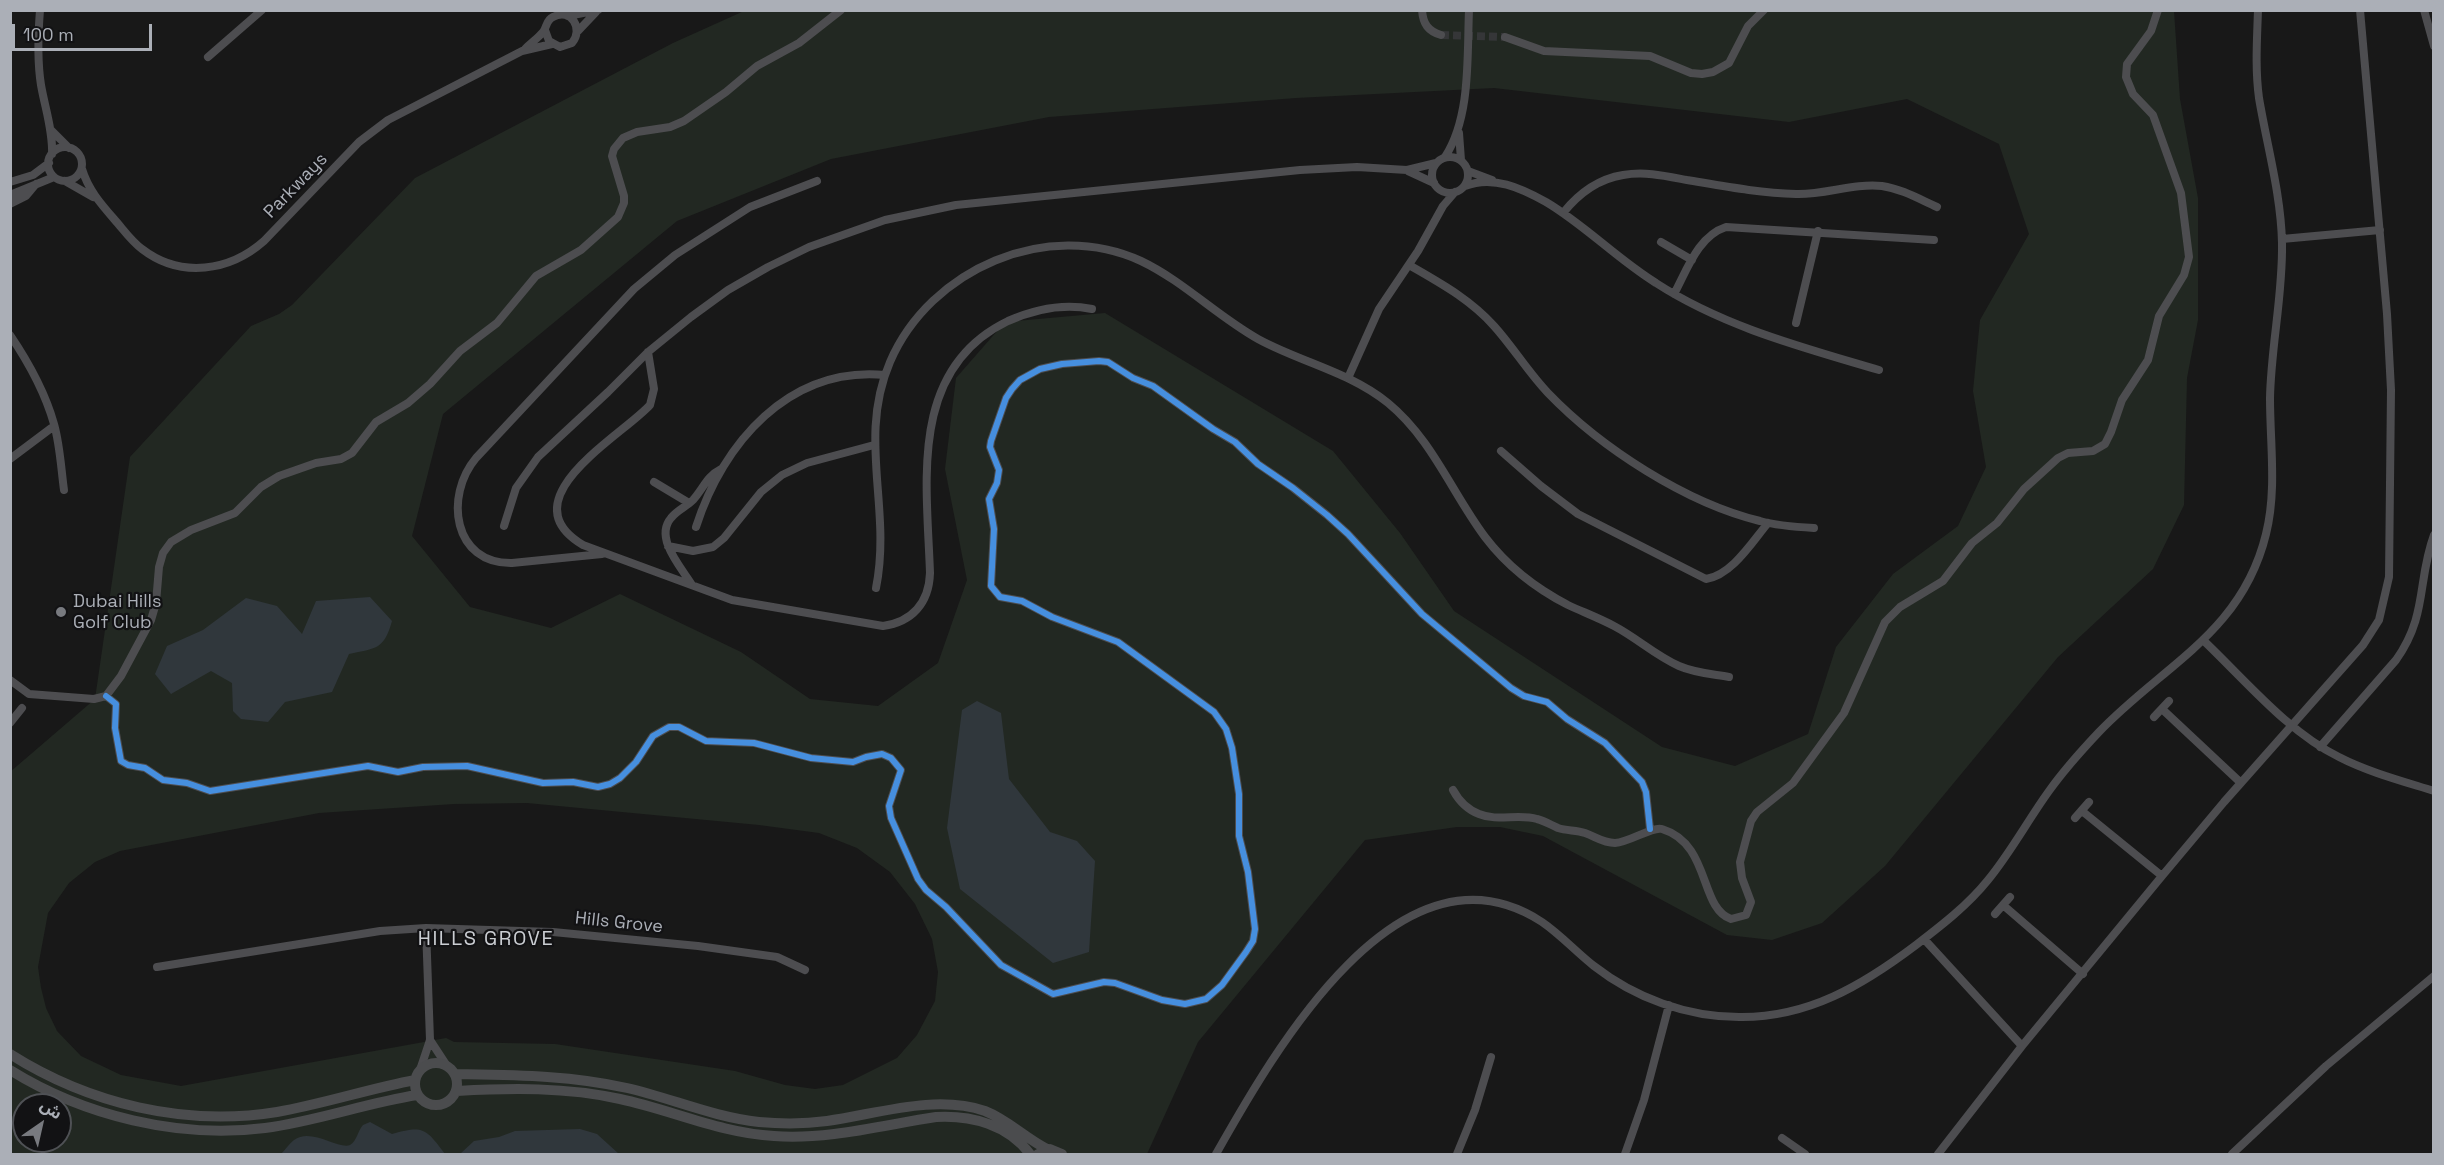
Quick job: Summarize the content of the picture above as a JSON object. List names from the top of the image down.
{
  "streets": {
    "street": ["Parkways", "Hills Grove"]
  },
  "districts": ["HILLS GROVE"],
  "places": ["Dubai Hills Golf Club"],
  "scale_bar": "100 m",
  "north": "top right"
}
